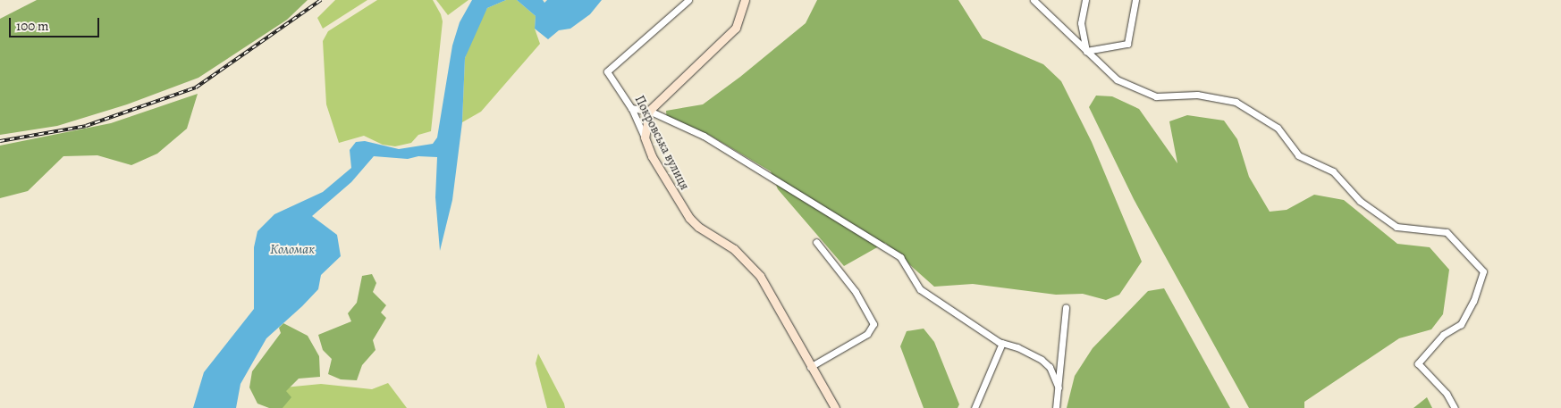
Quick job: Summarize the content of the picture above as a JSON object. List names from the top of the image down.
{
  "streets": {
    "street": ["Покровська вулиця"]
  },
  "water": ["Коломак"],
  "scale_bar": "100 m"
}
